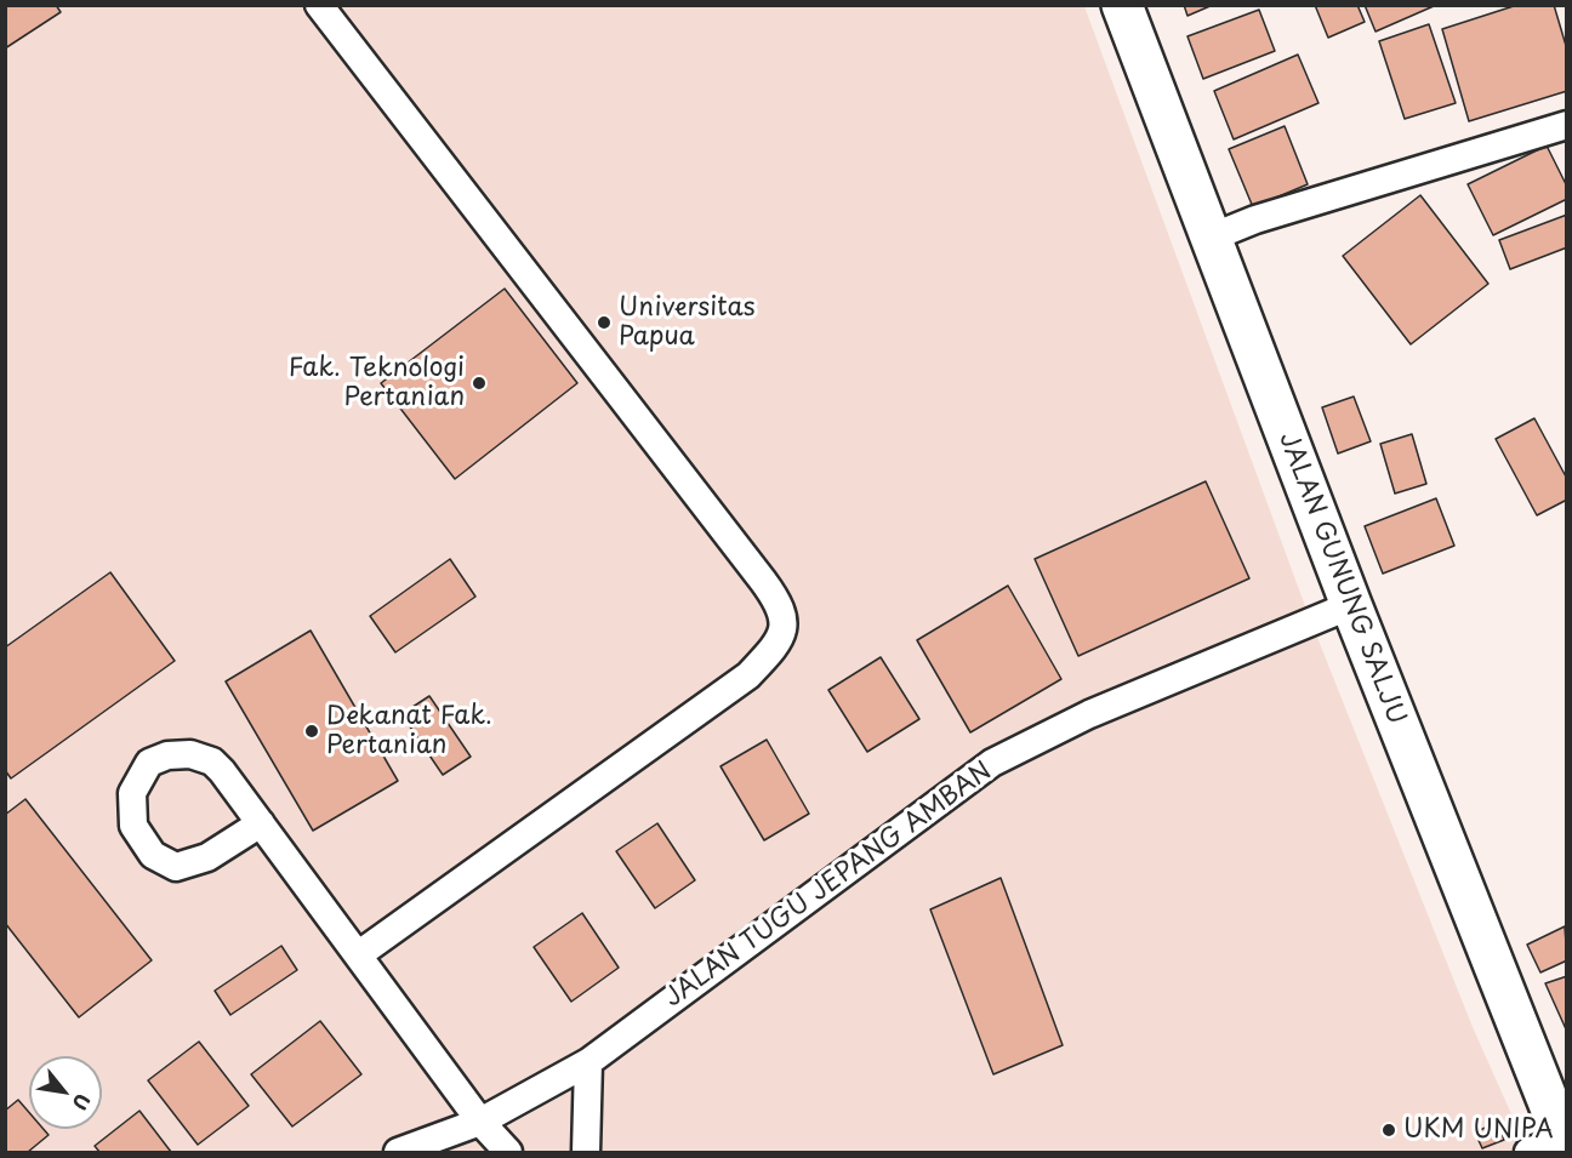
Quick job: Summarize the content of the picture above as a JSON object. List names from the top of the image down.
{
  "streets": {
    "main road": ["JALAN GUNUNG SALJU"],
    "street": ["JALAN TUGU JEPANG AMBAN"]
  },
  "crossings": [
    ["JALAN GUNUNG SALJU", "JALAN TUGU JEPANG AMBAN"]
  ],
  "places": [
    "Universitas Papua",
    "Fak. Teknologi Pertanian",
    "Dekanat Fak. Pertanian",
    "UKM UNIPA"
  ],
  "north": "bottom right"
}
